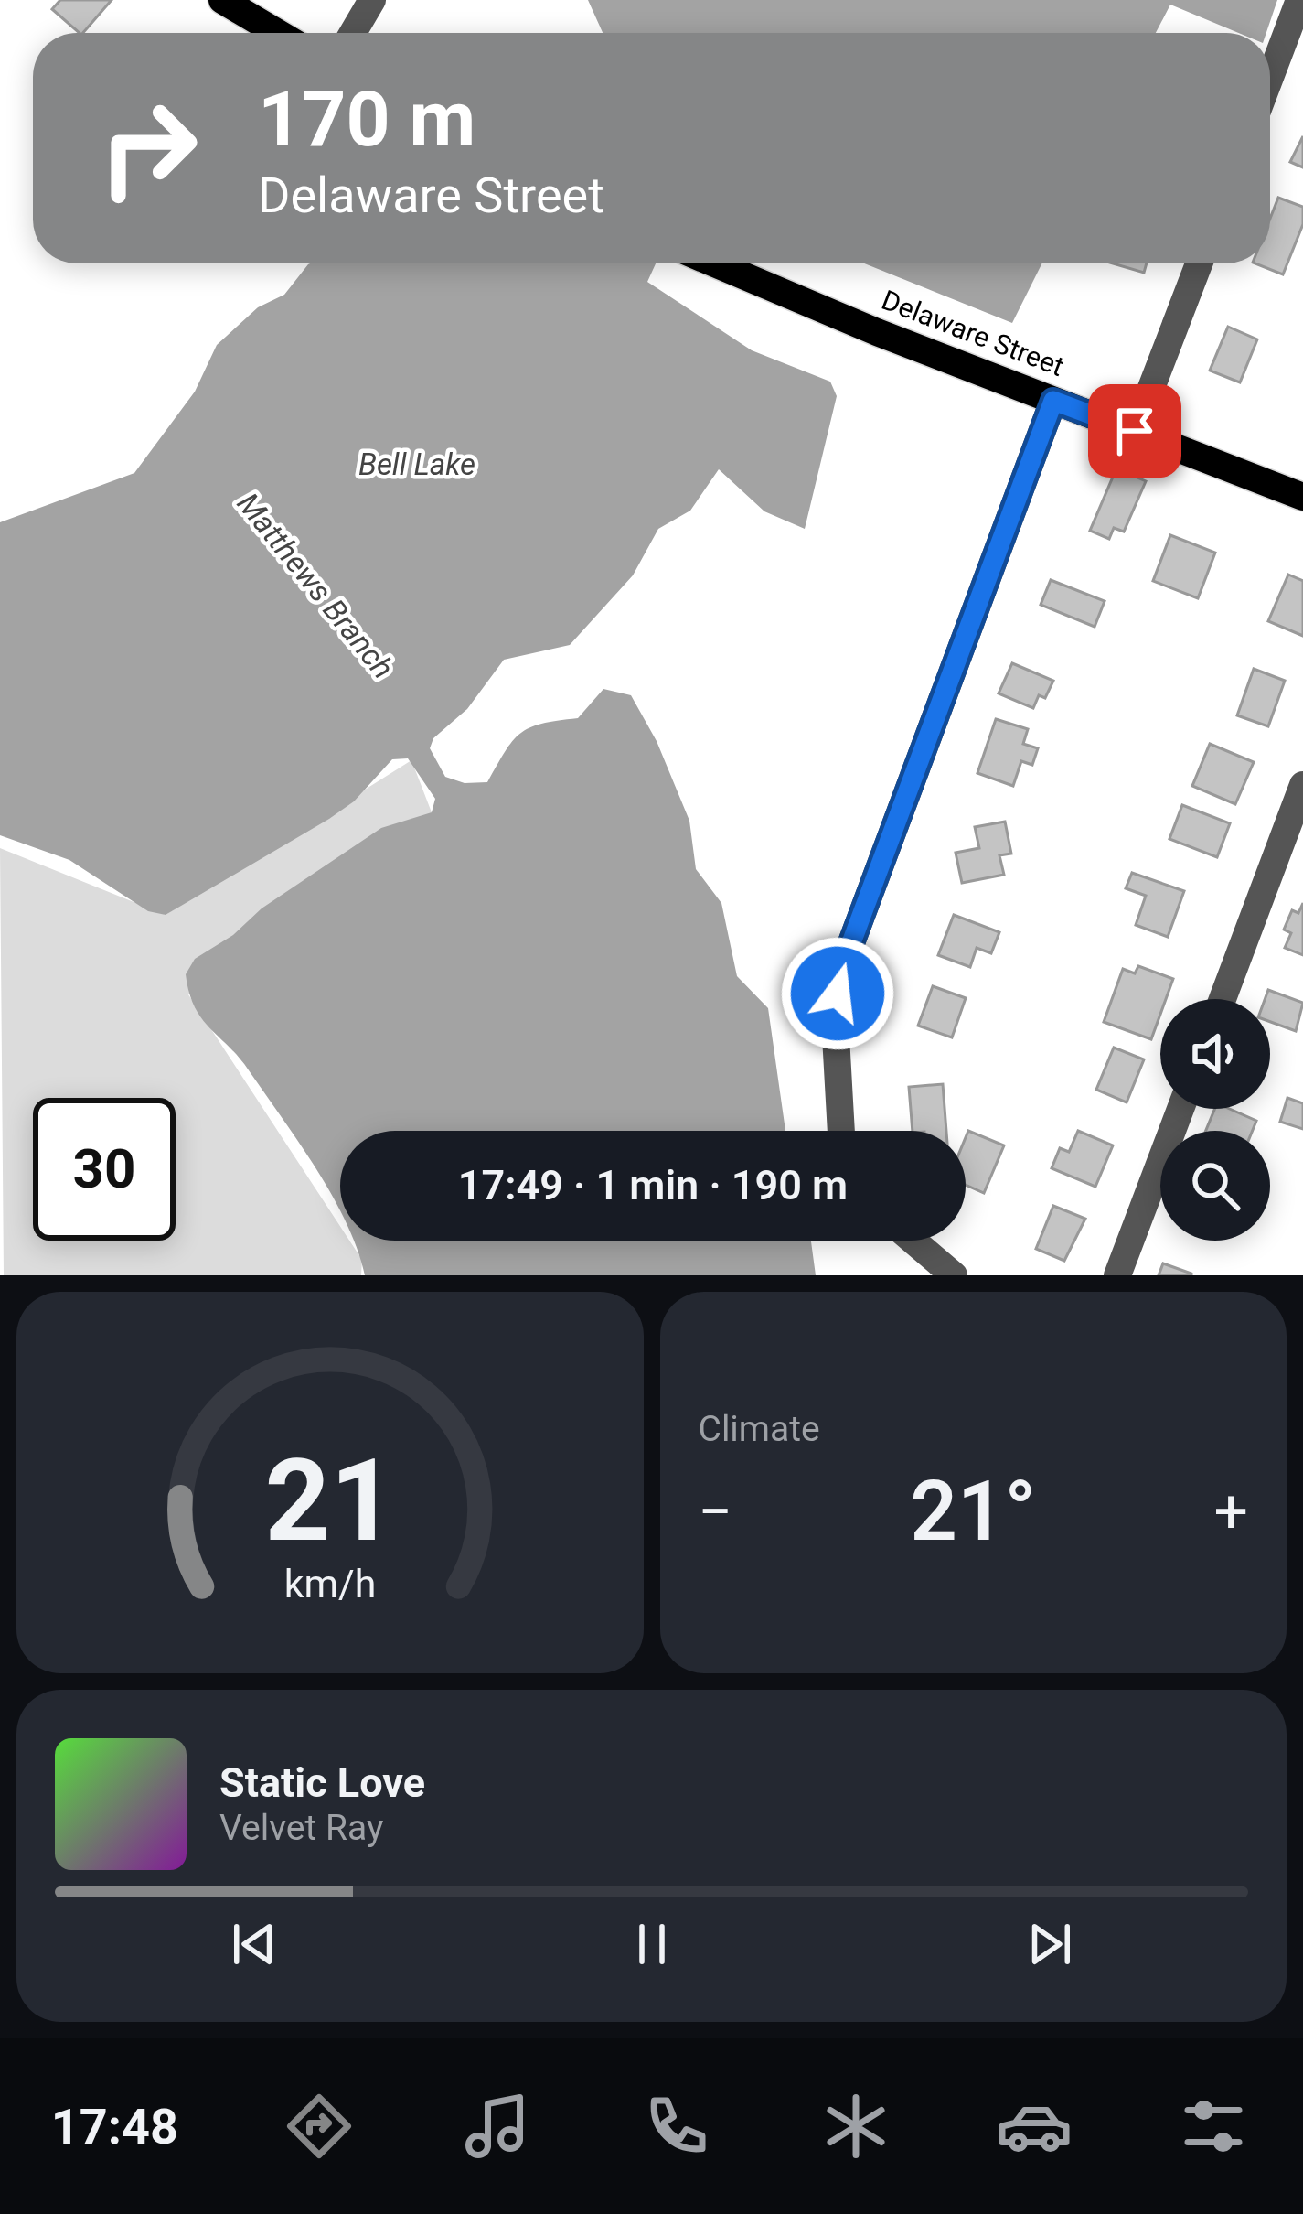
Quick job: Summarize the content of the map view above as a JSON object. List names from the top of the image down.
{
  "streets": {
    "main road": ["Delaware Street"]
  },
  "water": ["Bell Lake", "Matthews Branch"],
  "page": {
    "turn": ["170 m", "Delaware Street"],
    "limit": "30",
    "trip": "17:49 · 1 min · 190 m",
    "tile": "Climate",
    "heat": ["−", "21°", "+"],
    "song": ["Static Love", "Velvet Ray"],
    "tabs": "17:48",
    "gauge": ["21", "km/h"]
  }
}
